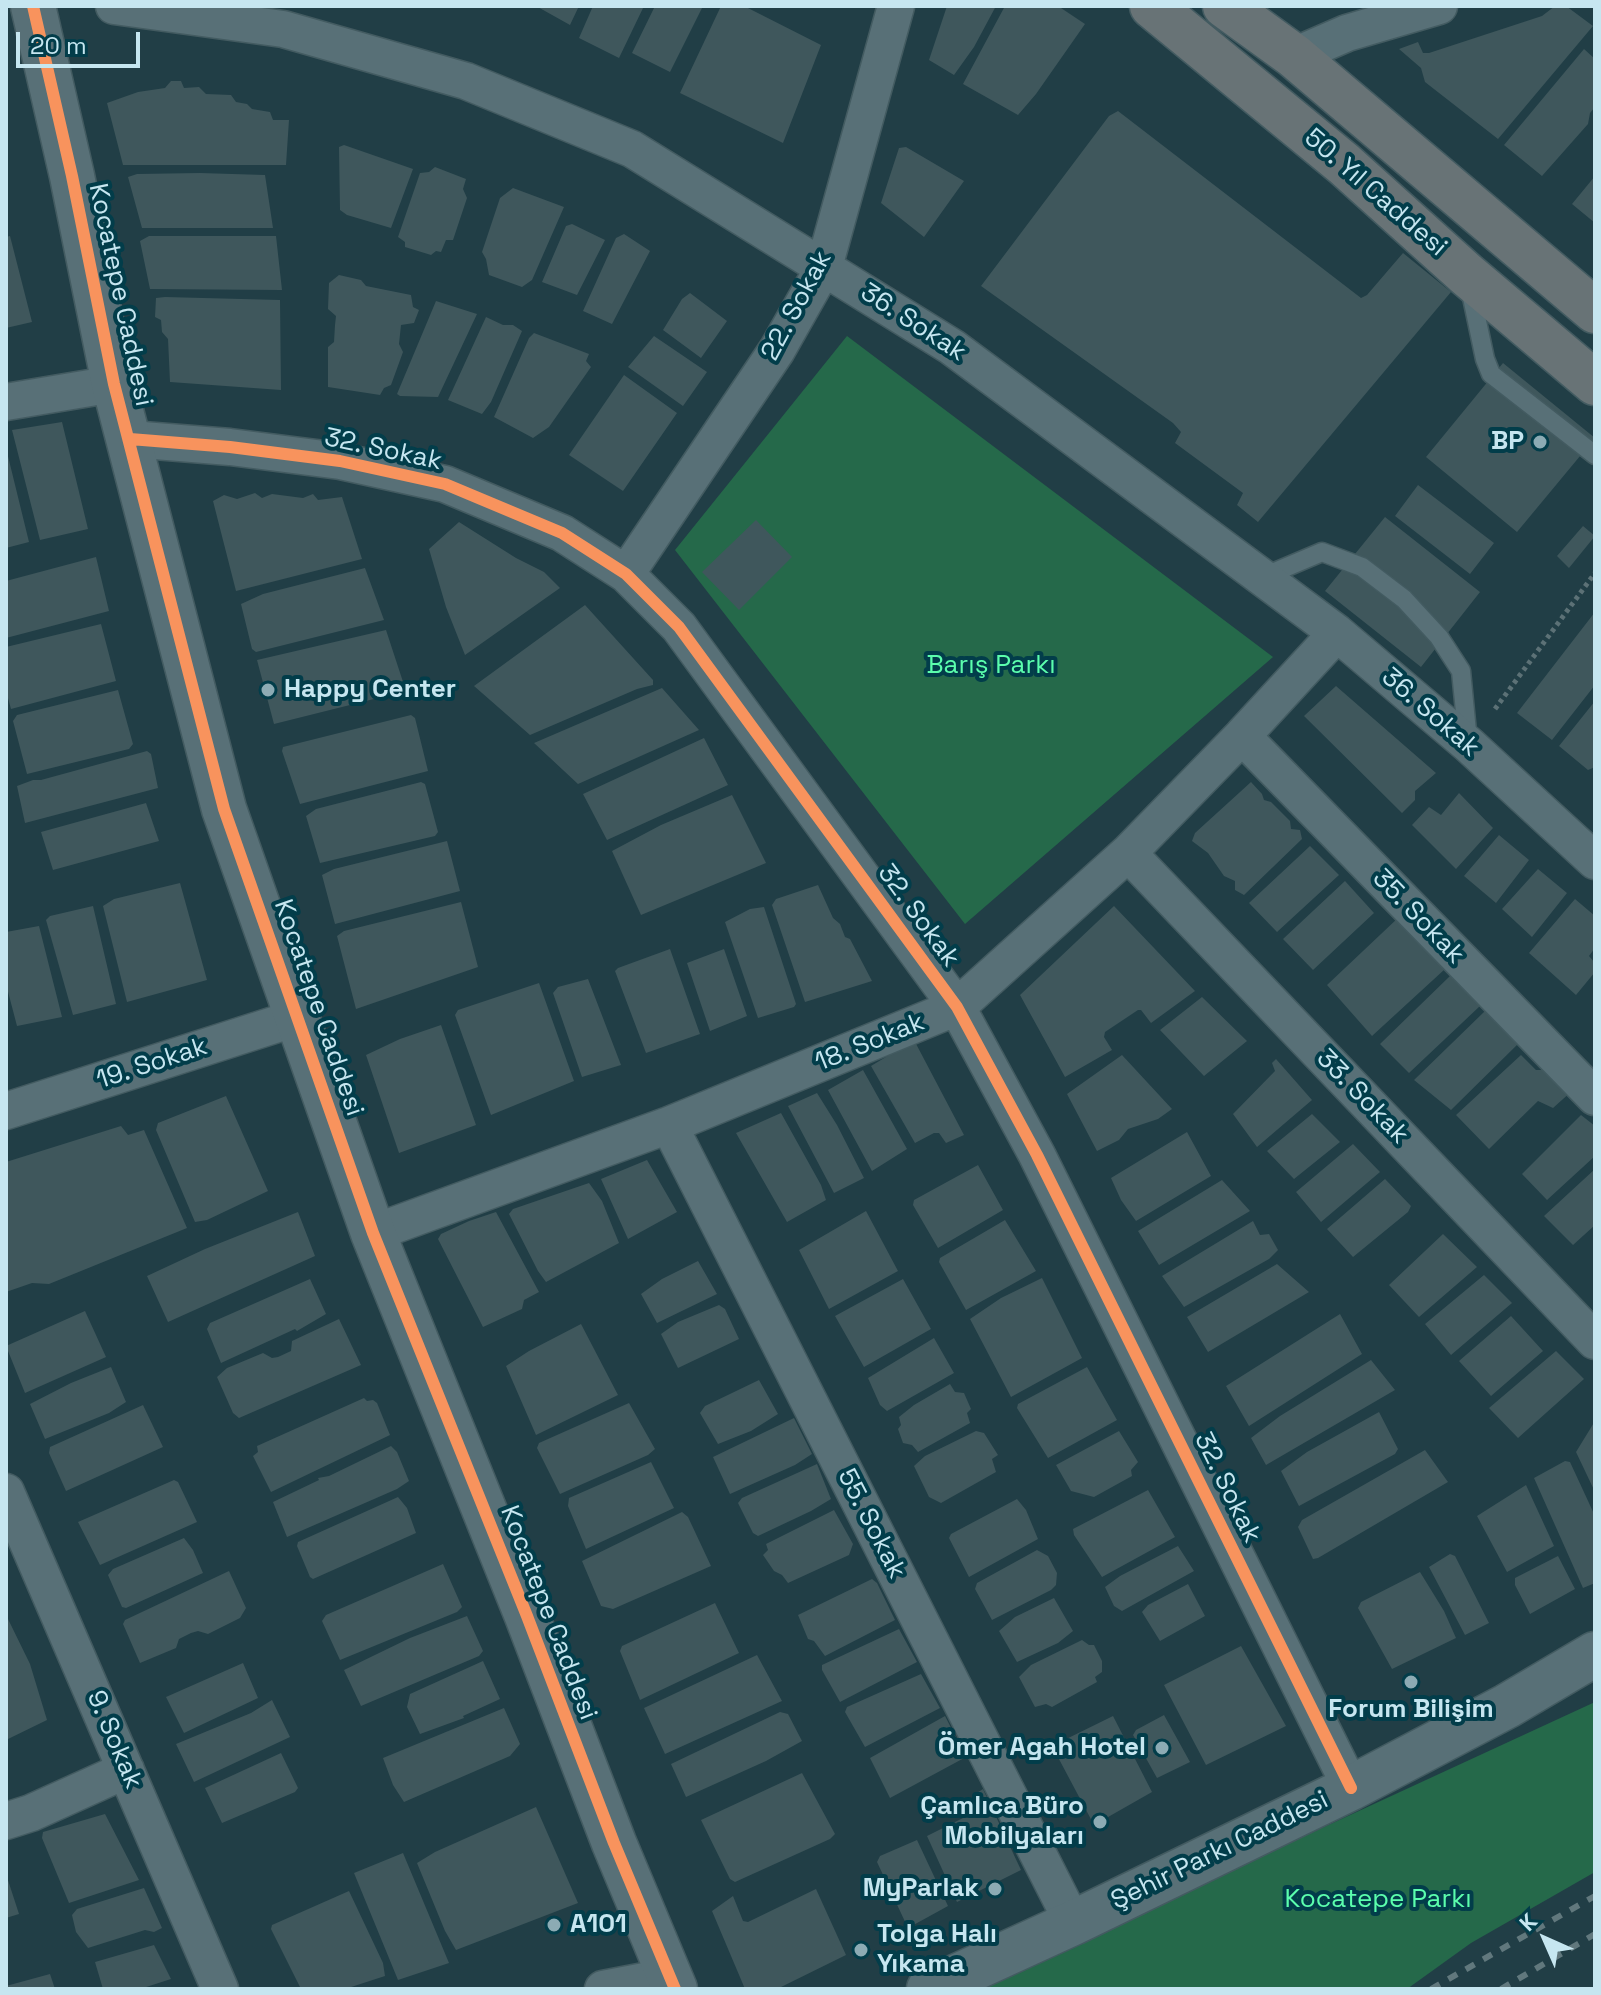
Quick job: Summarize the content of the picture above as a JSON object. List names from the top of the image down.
{
  "streets": {
    "main road": ["50. Yıl Caddesi"],
    "street": [
      "Kocatepe Caddesi",
      "22. Sokak",
      "36. Sokak",
      "32. Sokak",
      "35. Sokak",
      "18. Sokak",
      "19. Sokak",
      "33. Sokak",
      "55. Sokak",
      "9. Sokak",
      "Şehir Parkı Caddesi"
    ]
  },
  "crossings": [
    ["Kocatepe Caddesi", "32. Sokak"],
    ["Kocatepe Caddesi", "18. Sokak"],
    ["Kocatepe Caddesi", "19. Sokak"],
    ["22. Sokak", "36. Sokak"],
    ["22. Sokak", "32. Sokak"],
    ["36. Sokak", "18. Sokak"],
    ["32. Sokak", "18. Sokak"],
    ["32. Sokak", "Şehir Parkı Caddesi"],
    ["35. Sokak", "18. Sokak"],
    ["18. Sokak", "33. Sokak"],
    ["18. Sokak", "55. Sokak"],
    ["55. Sokak", "Şehir Parkı Caddesi"]
  ],
  "parks": ["Barış Parkı", "Kocatepe Parkı"],
  "places": [
    "BP",
    "Happy Center",
    "Forum Bilişim",
    "Ömer Agah Hotel",
    "Çamlıca Büro Mobilyaları",
    "MyParlak",
    "A101",
    "Tolga Halı Yıkama"
  ],
  "scale_bar": "20 m",
  "north": "top left"
}
